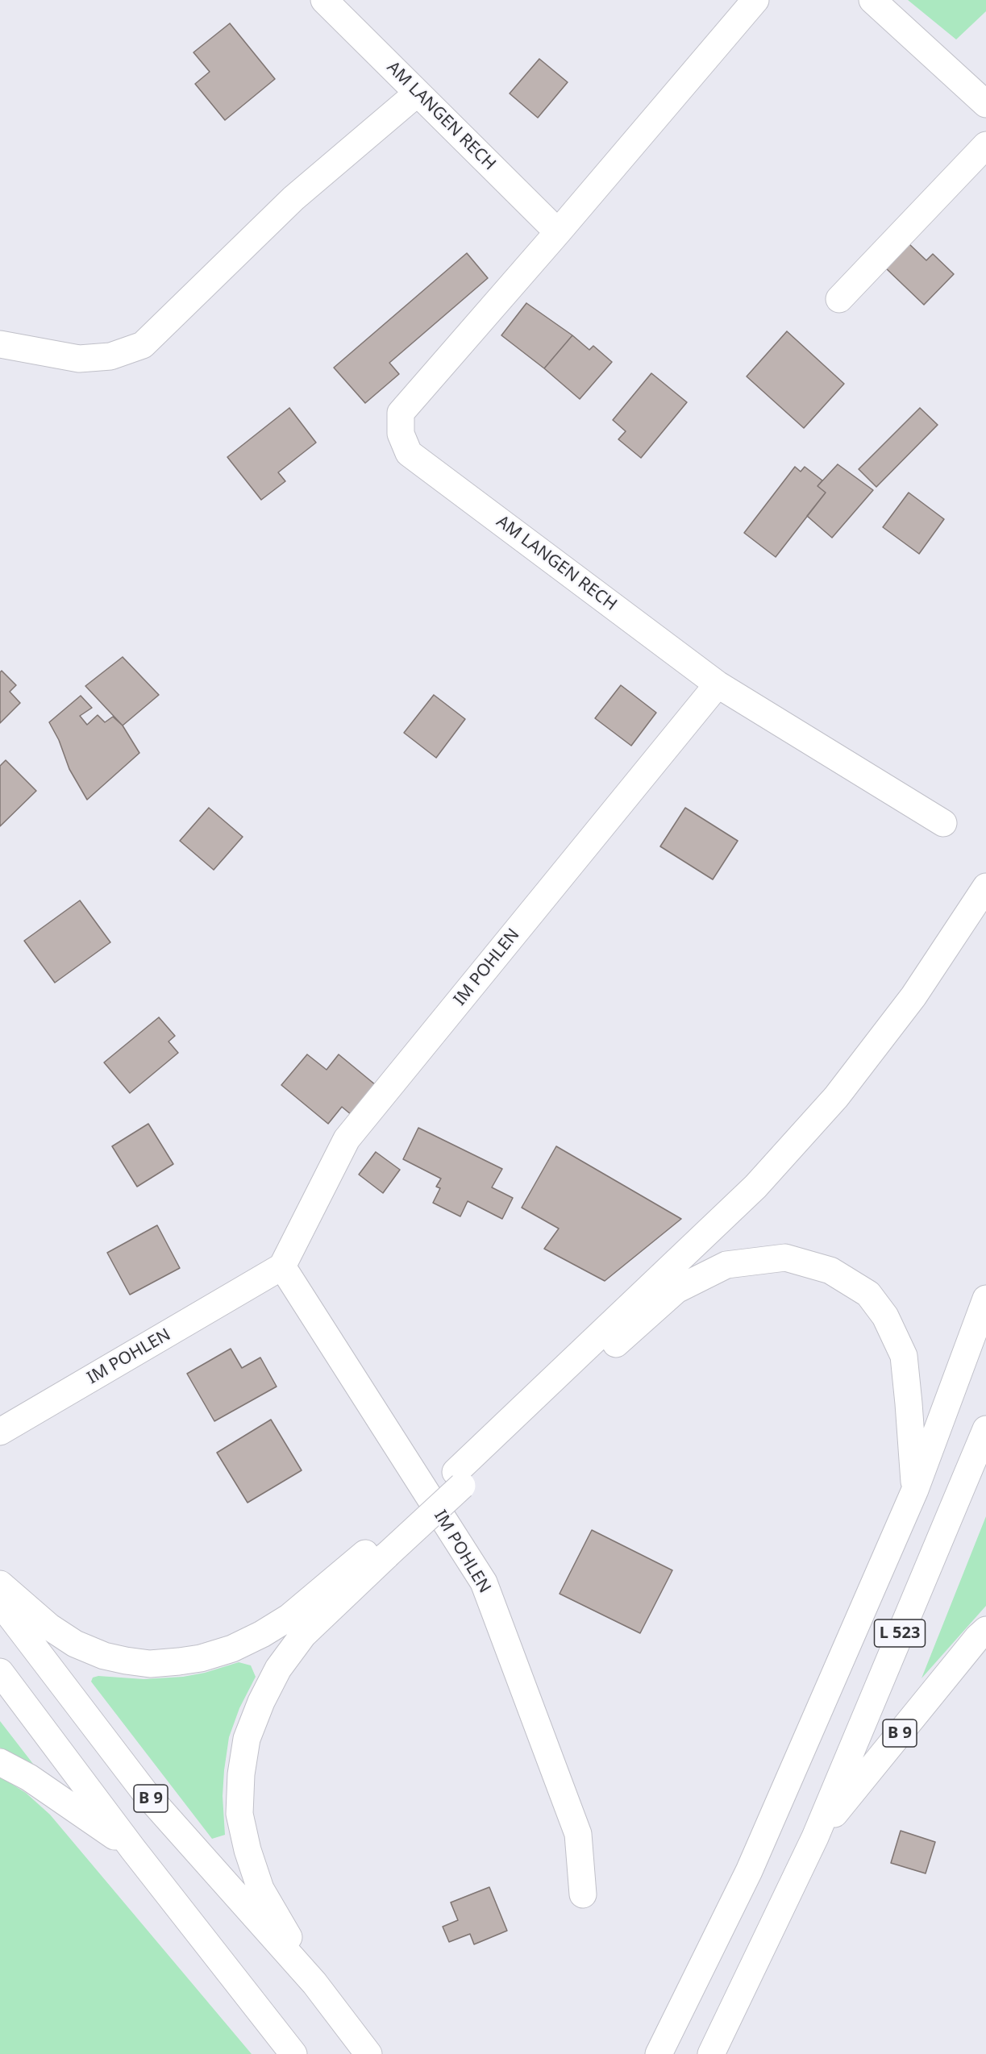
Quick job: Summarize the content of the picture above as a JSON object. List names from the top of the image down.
{
  "streets": {
    "main road": [
      "AM LANGEN RECH",
      "IM POHLEN",
      "L 523",
      "B 9"
    ]
  },
  "crossings": [
    ["AM LANGEN RECH", "IM POHLEN"],
    ["L 523", "B 9"]
  ]
}
